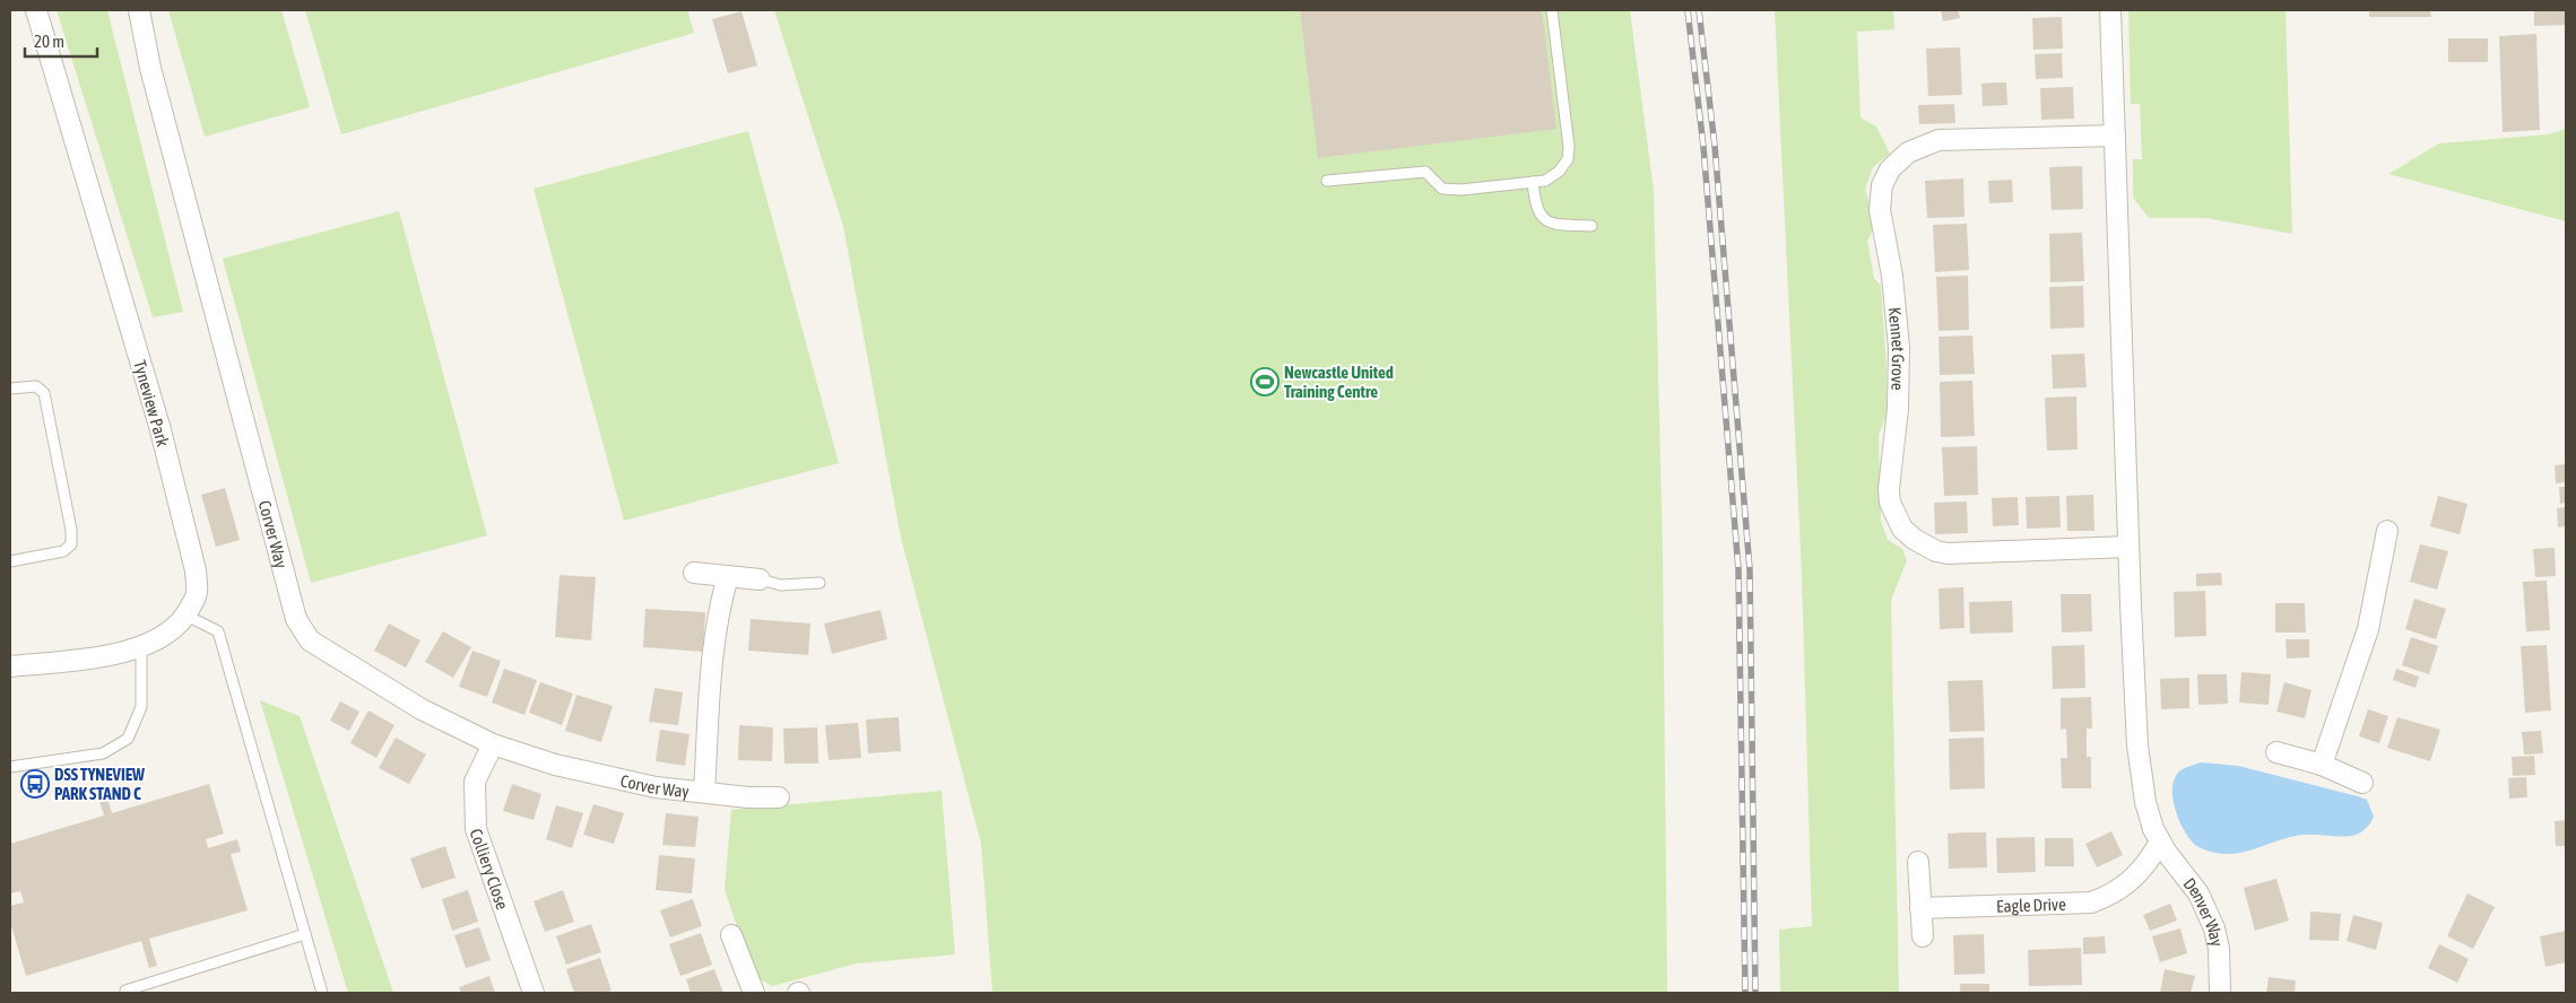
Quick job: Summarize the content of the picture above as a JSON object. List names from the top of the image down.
{
  "streets": {
    "street": [
      "Kennet Grove",
      "Tyneview Park",
      "Corver Way",
      "Colliery Close",
      "Eagle Drive",
      "Denver Way"
    ]
  },
  "crossings": [
    ["Corver Way", "Colliery Close"],
    ["Eagle Drive", "Denver Way"]
  ],
  "places": {
    "sports": ["Newcastle United Training Centre"],
    "bus stop": ["DSS TYNEVIEW PARK STAND C"]
  },
  "scale_bar": "20 m"
}
